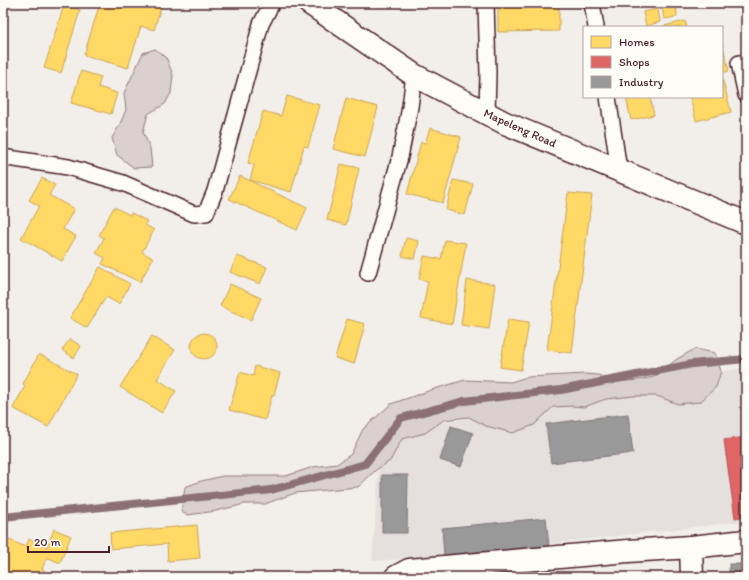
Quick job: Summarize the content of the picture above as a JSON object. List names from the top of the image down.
{
  "streets": {
    "street": ["Mapeleng Road"]
  },
  "legend": ["Homes", "Shops", "Industry"],
  "scale_bar": "20 m"
}
